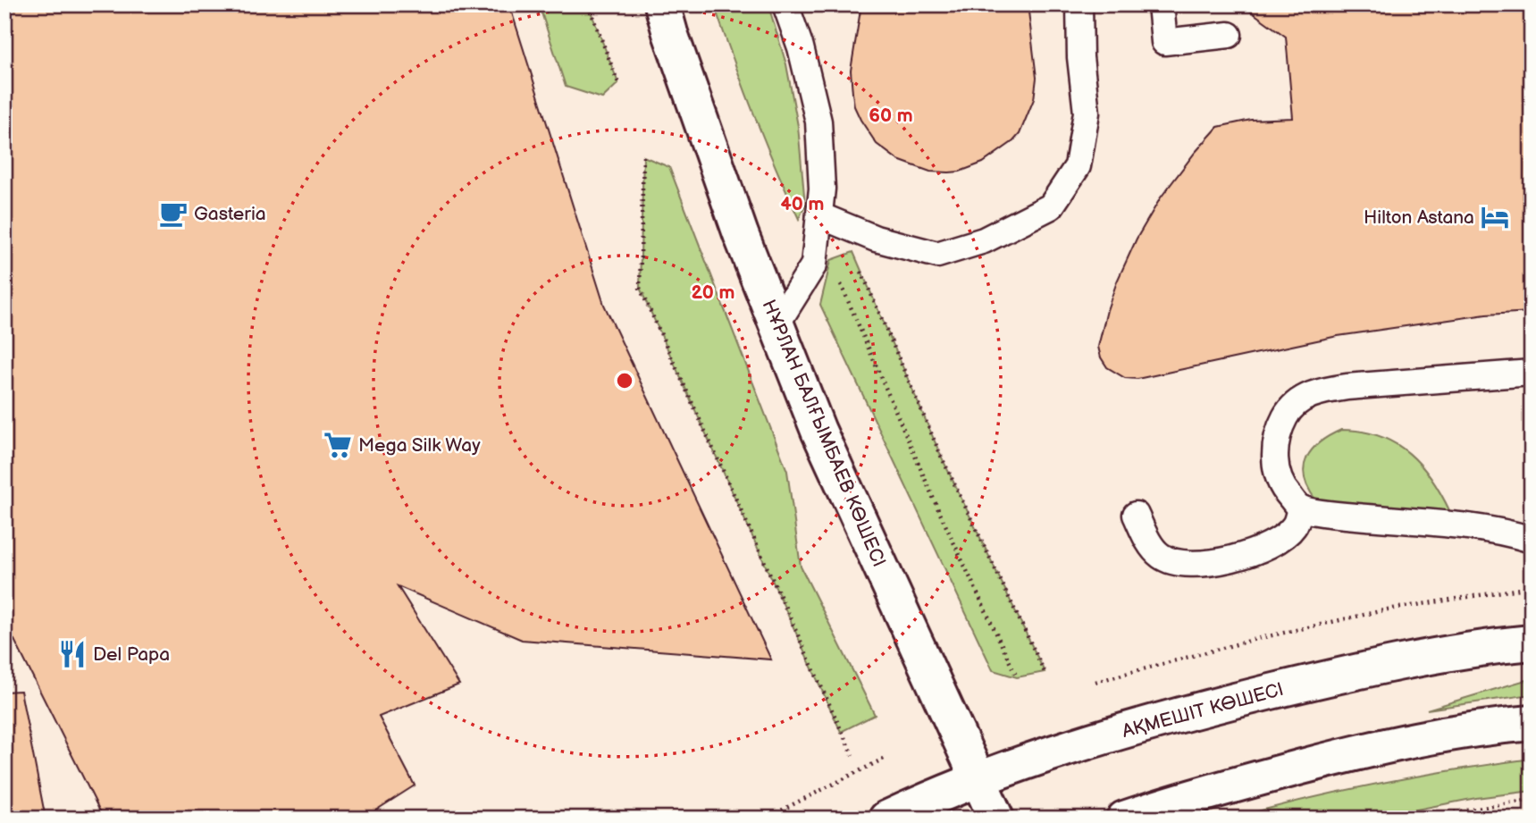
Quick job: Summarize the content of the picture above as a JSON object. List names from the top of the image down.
{
  "streets": {
    "street": ["НҰРЛАН БАЛҒЫМБАЕВ КӨШЕСІ", "АҚМЕШІТ КӨШЕСІ"]
  },
  "crossings": [
    ["НҰРЛАН БАЛҒЫМБАЕВ КӨШЕСІ", "АҚМЕШІТ КӨШЕСІ"]
  ],
  "places": {
    "cafe": ["Gasteria"],
    "hotel": ["Hilton Astana"],
    "supermarket": ["Mega Silk Way"],
    "restaurant": ["Del Papa"]
  },
  "rings": ["60 m", "40 m", "20 m"]
}
